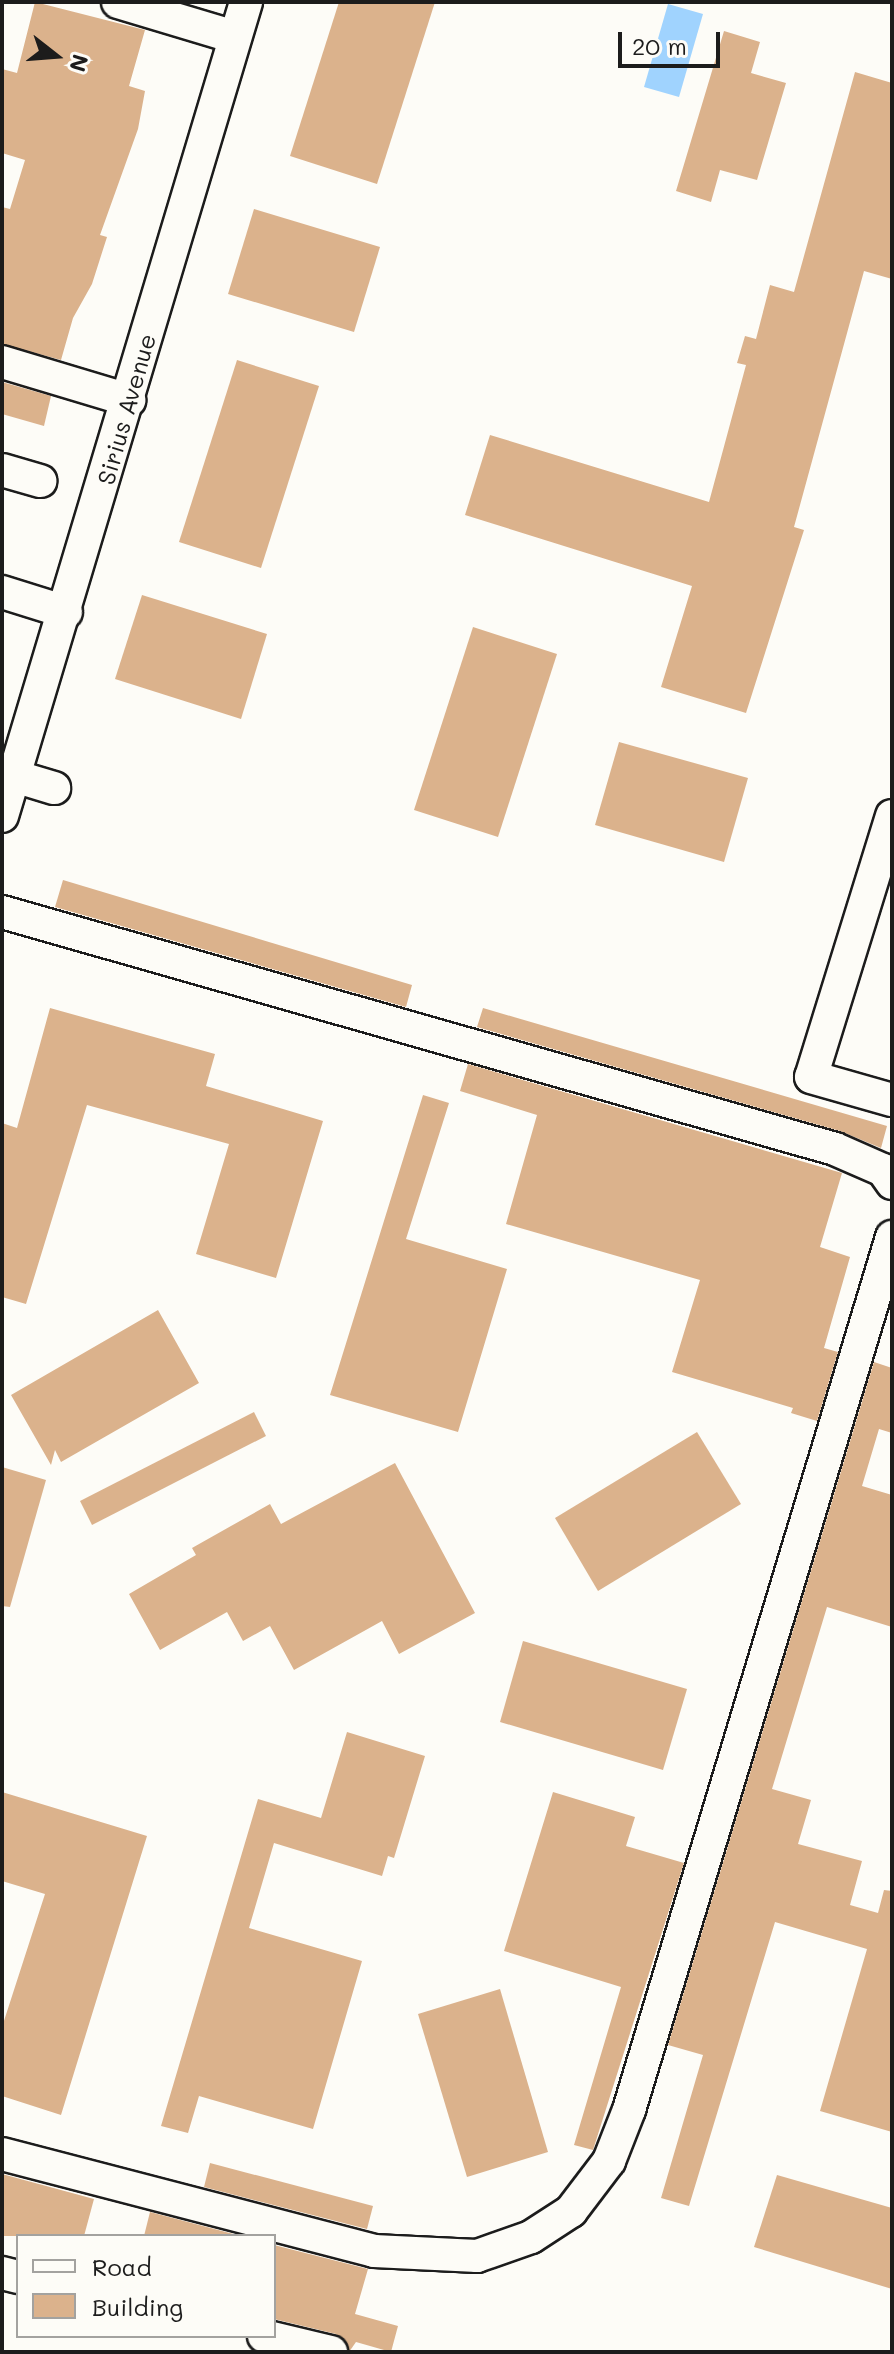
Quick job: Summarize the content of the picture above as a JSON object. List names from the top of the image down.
{
  "streets": {
    "street": ["Sirius Avenue"]
  },
  "legend": ["Road", "Building"],
  "scale_bar": "20 m",
  "north": "right"
}
